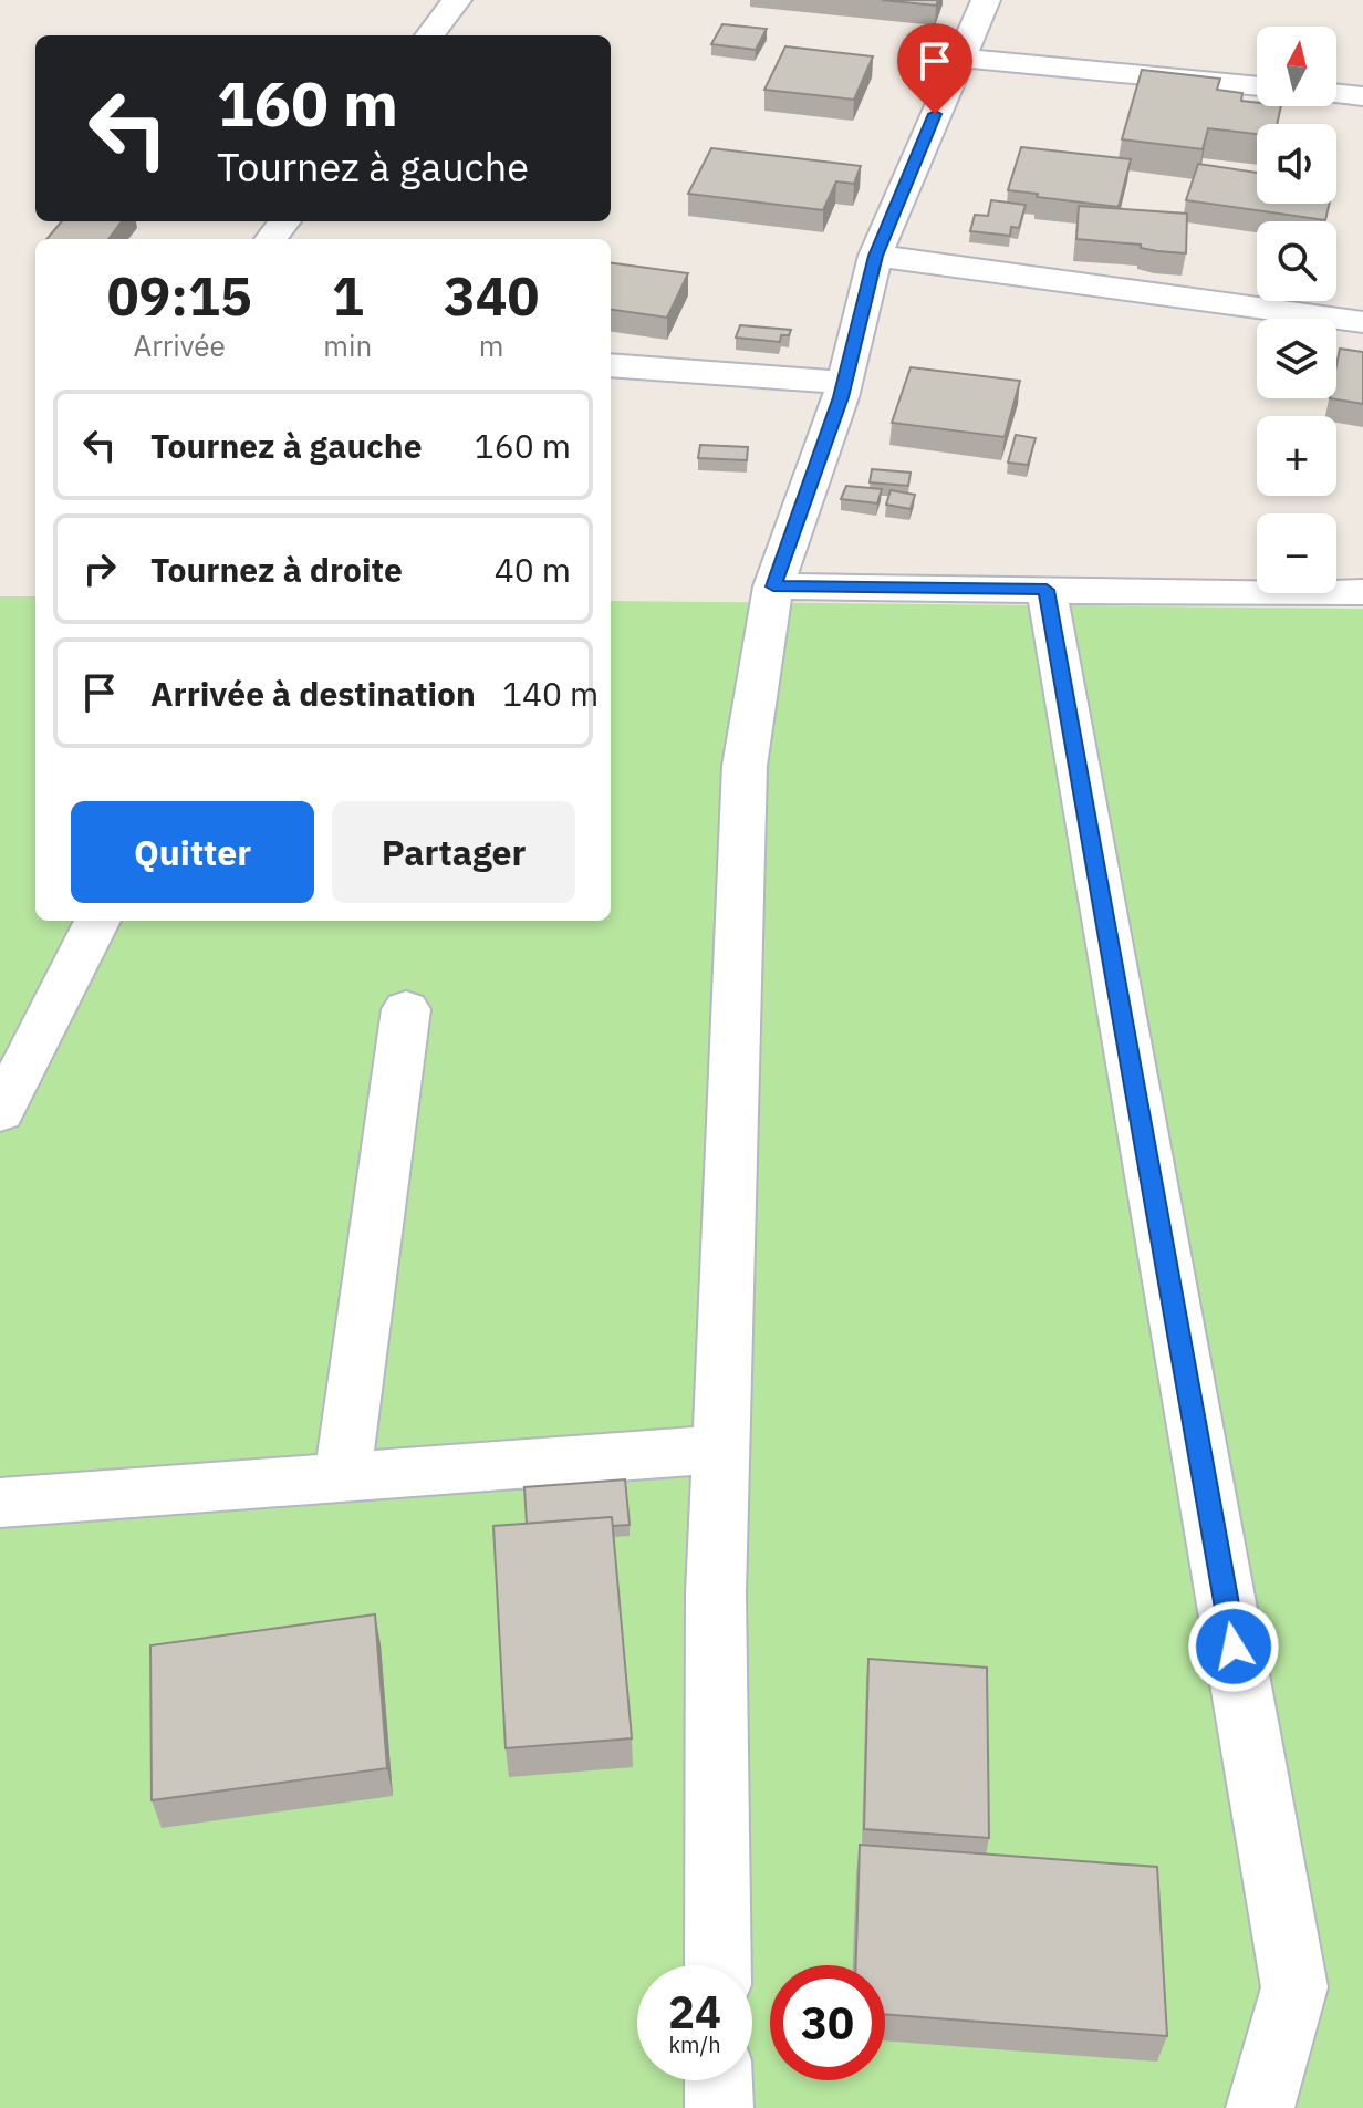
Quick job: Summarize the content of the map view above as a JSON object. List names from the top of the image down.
{
  "north": "top",
  "page": {
    "map_buttons": ["+", "−"],
    "turn": ["160 m", "Tournez à gauche"],
    "eta": [
      "09:15",
      "Arrivée",
      "1",
      "min",
      "340",
      "m"
    ],
    "list": [
      {
        "name": "Tournez à gauche",
        "value": "160 m"
      },
      {
        "name": "Tournez à droite",
        "value": "40 m"
      },
      {
        "name": "Arrivée à destination",
        "value": "140 m"
      }
    ],
    "buttons": ["Quitter", "Partager"],
    "speed": "24 km/h",
    "limit": "30"
  }
}
